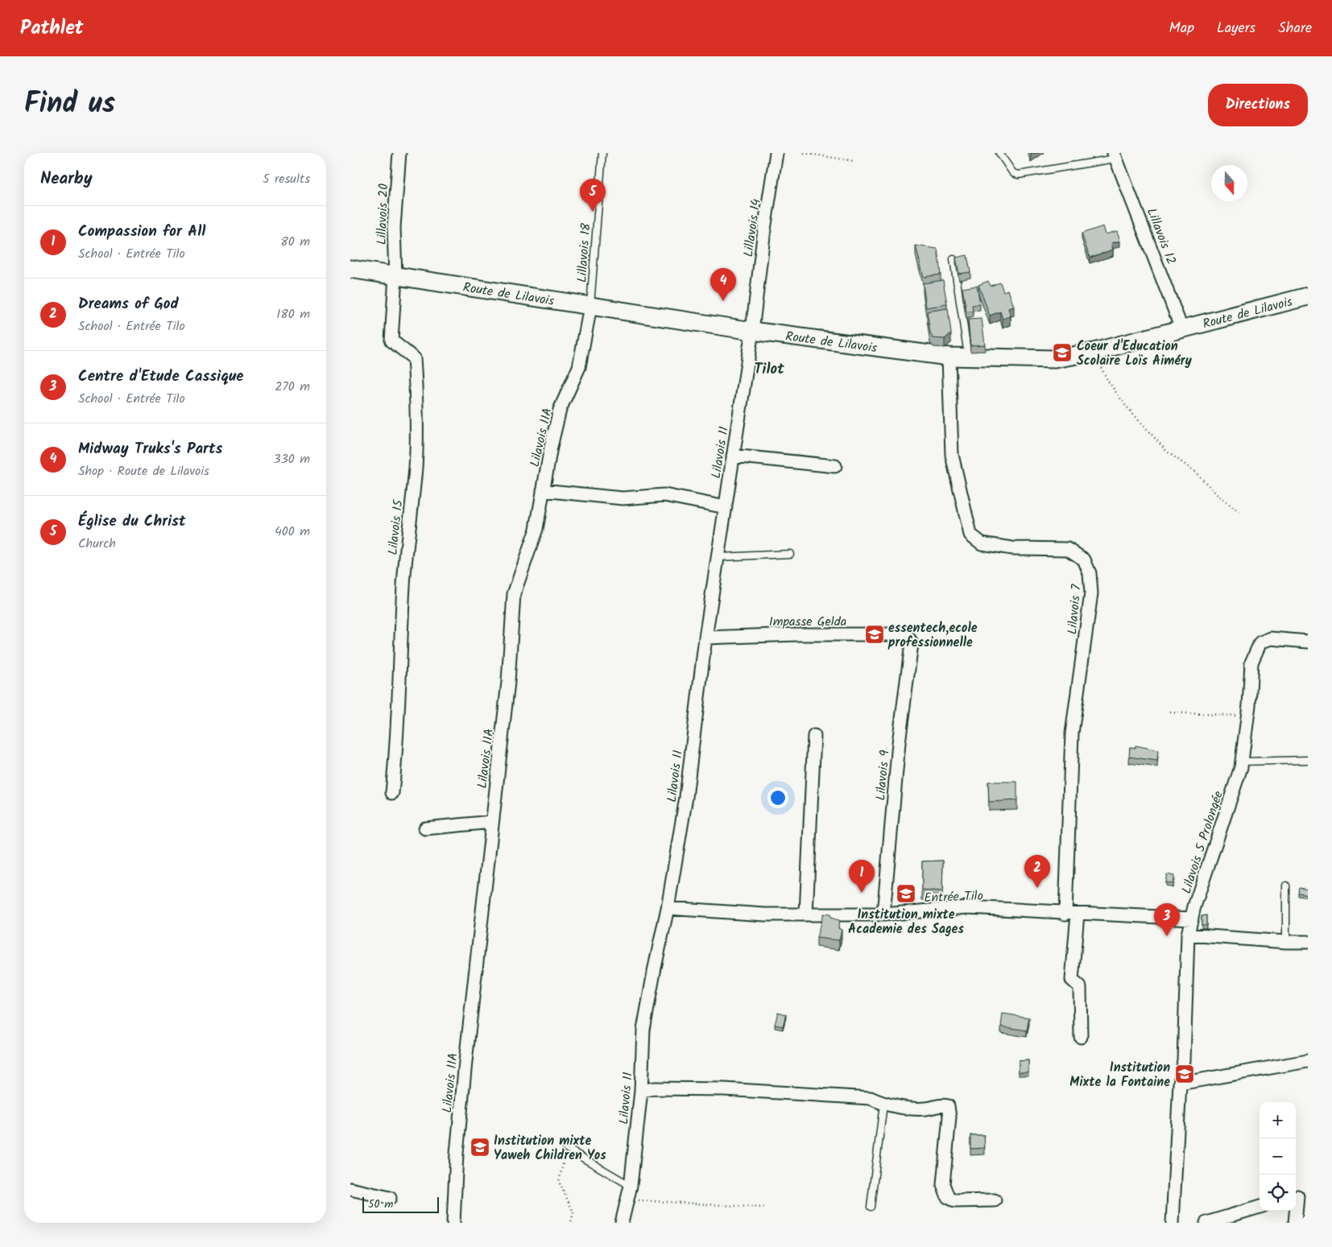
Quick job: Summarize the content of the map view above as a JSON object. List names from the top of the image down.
{
  "streets": {
    "main road": ["Route de Lilavois"],
    "street": [
      "Lillavois 20",
      "Lillavois 14",
      "Lillavois 12",
      "Lilavois 11A",
      "Lilavois 11",
      "Lilavois 15",
      "Lilavois 7",
      "Impasse Gelda",
      "Lilavois 9",
      "Lilavois 5 Prolongée",
      "Entrée Tilo"
    ],
    "lane": ["Lillavois 18"]
  },
  "crossings": [
    ["Lillavois 20", "Route de Lilavois"],
    ["Lillavois 20", "Lilavois 15"],
    ["Lillavois 14", "Route de Lilavois"],
    ["Lillavois 14", "Lilavois 11"],
    ["Lillavois 12", "Route de Lilavois"],
    ["Lillavois 18", "Route de Lilavois"],
    ["Lillavois 18", "Lilavois 11A"],
    ["Route de Lilavois", "Lilavois 11A"],
    ["Route de Lilavois", "Lilavois 11"],
    ["Route de Lilavois", "Lilavois 15"],
    ["Route de Lilavois", "Lilavois 7"],
    ["Lilavois 11", "Impasse Gelda"],
    ["Lilavois 11", "Entrée Tilo"],
    ["Lilavois 7", "Entrée Tilo"],
    ["Impasse Gelda", "Lilavois 9"],
    ["Lilavois 9", "Entrée Tilo"],
    ["Lilavois 5 Prolongée", "Entrée Tilo"]
  ],
  "districts": ["Tilot"],
  "places": {
    "school or university": [
      "Coeur d'Education Scolaire Loïs Aiméry",
      "essentech,ecole professionnelle",
      "Institution mixte Academie des Sages",
      "Institution Mixte la Fontaine",
      "Institution mixte Yaweh Children Yos"
    ]
  },
  "scale_bar": "50 m",
  "north": "bottom",
  "page": {
    "header": "Pathlet",
    "nav": ["Map", "Layers", "Share"],
    "title": "Find us",
    "buttons": "Directions",
    "heading": ["Nearby", "5 results"],
    "pins": [
      "5",
      "4",
      "2",
      "1",
      "3"
    ],
    "list": [
      {
        "mark": "1",
        "name": "Compassion for All",
        "note": "School · Entrée Tilo",
        "value": "80 m"
      },
      {
        "mark": "2",
        "name": "Dreams of God",
        "note": "School · Entrée Tilo",
        "value": "180 m"
      },
      {
        "mark": "3",
        "name": "Centre d'Etude Cassique",
        "note": "School · Entrée Tilo",
        "value": "270 m"
      },
      {
        "mark": "4",
        "name": "Midway Truks's Parts",
        "note": "Shop · Route de Lilavois",
        "value": "330 m"
      },
      {
        "mark": "5",
        "name": "Église du Christ",
        "note": "Church",
        "value": "400 m"
      }
    ],
    "map_buttons": ["+", "−"],
    "scale": "50 m"
  }
}
